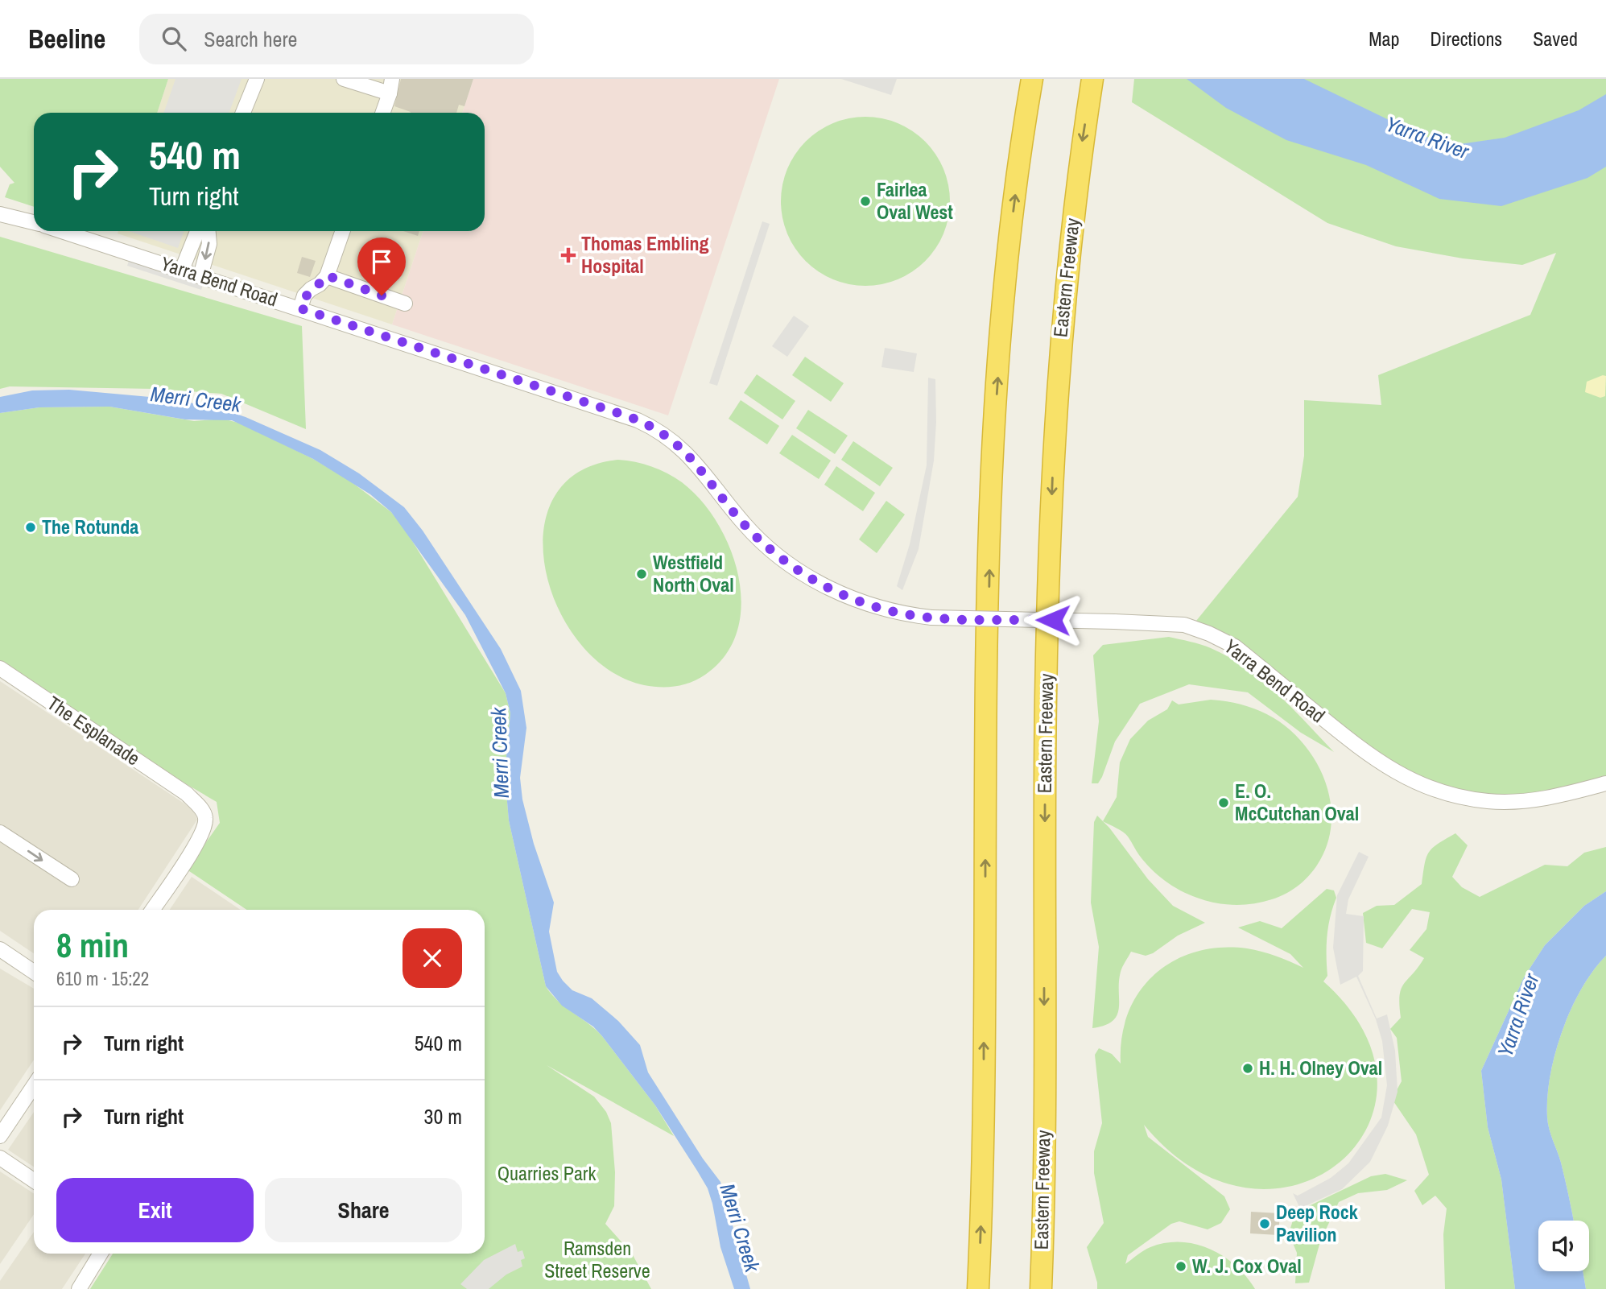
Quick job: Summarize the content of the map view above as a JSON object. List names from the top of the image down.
{
  "streets": {
    "highway": ["Eastern Freeway"],
    "street": ["Yarra Bend Road", "The Esplanade"]
  },
  "water": ["Yarra River", "Merri Creek"],
  "parks": ["Quarries Park", "Ramsden Street Reserve"],
  "places": {
    "other": [
      "Fairlea Oval West",
      "The Rotunda",
      "Westfield North Oval",
      "E. O. McCutchan Oval",
      "H. H. Olney Oval",
      "Deep Rock Pavilion",
      "W. J. Cox Oval"
    ],
    "health": ["Thomas Embling Hospital"]
  },
  "page": {
    "header": "Beeline",
    "search": "Search here",
    "nav": ["Map", "Directions", "Saved"],
    "turn": ["540 m", "Turn right"],
    "heading": ["8 min", "610 m · 15:22"],
    "list": [
      {
        "name": "Turn right",
        "value": "540 m"
      },
      {
        "name": "Turn right",
        "value": "30 m"
      }
    ],
    "buttons": ["Exit", "Share"]
  }
}
